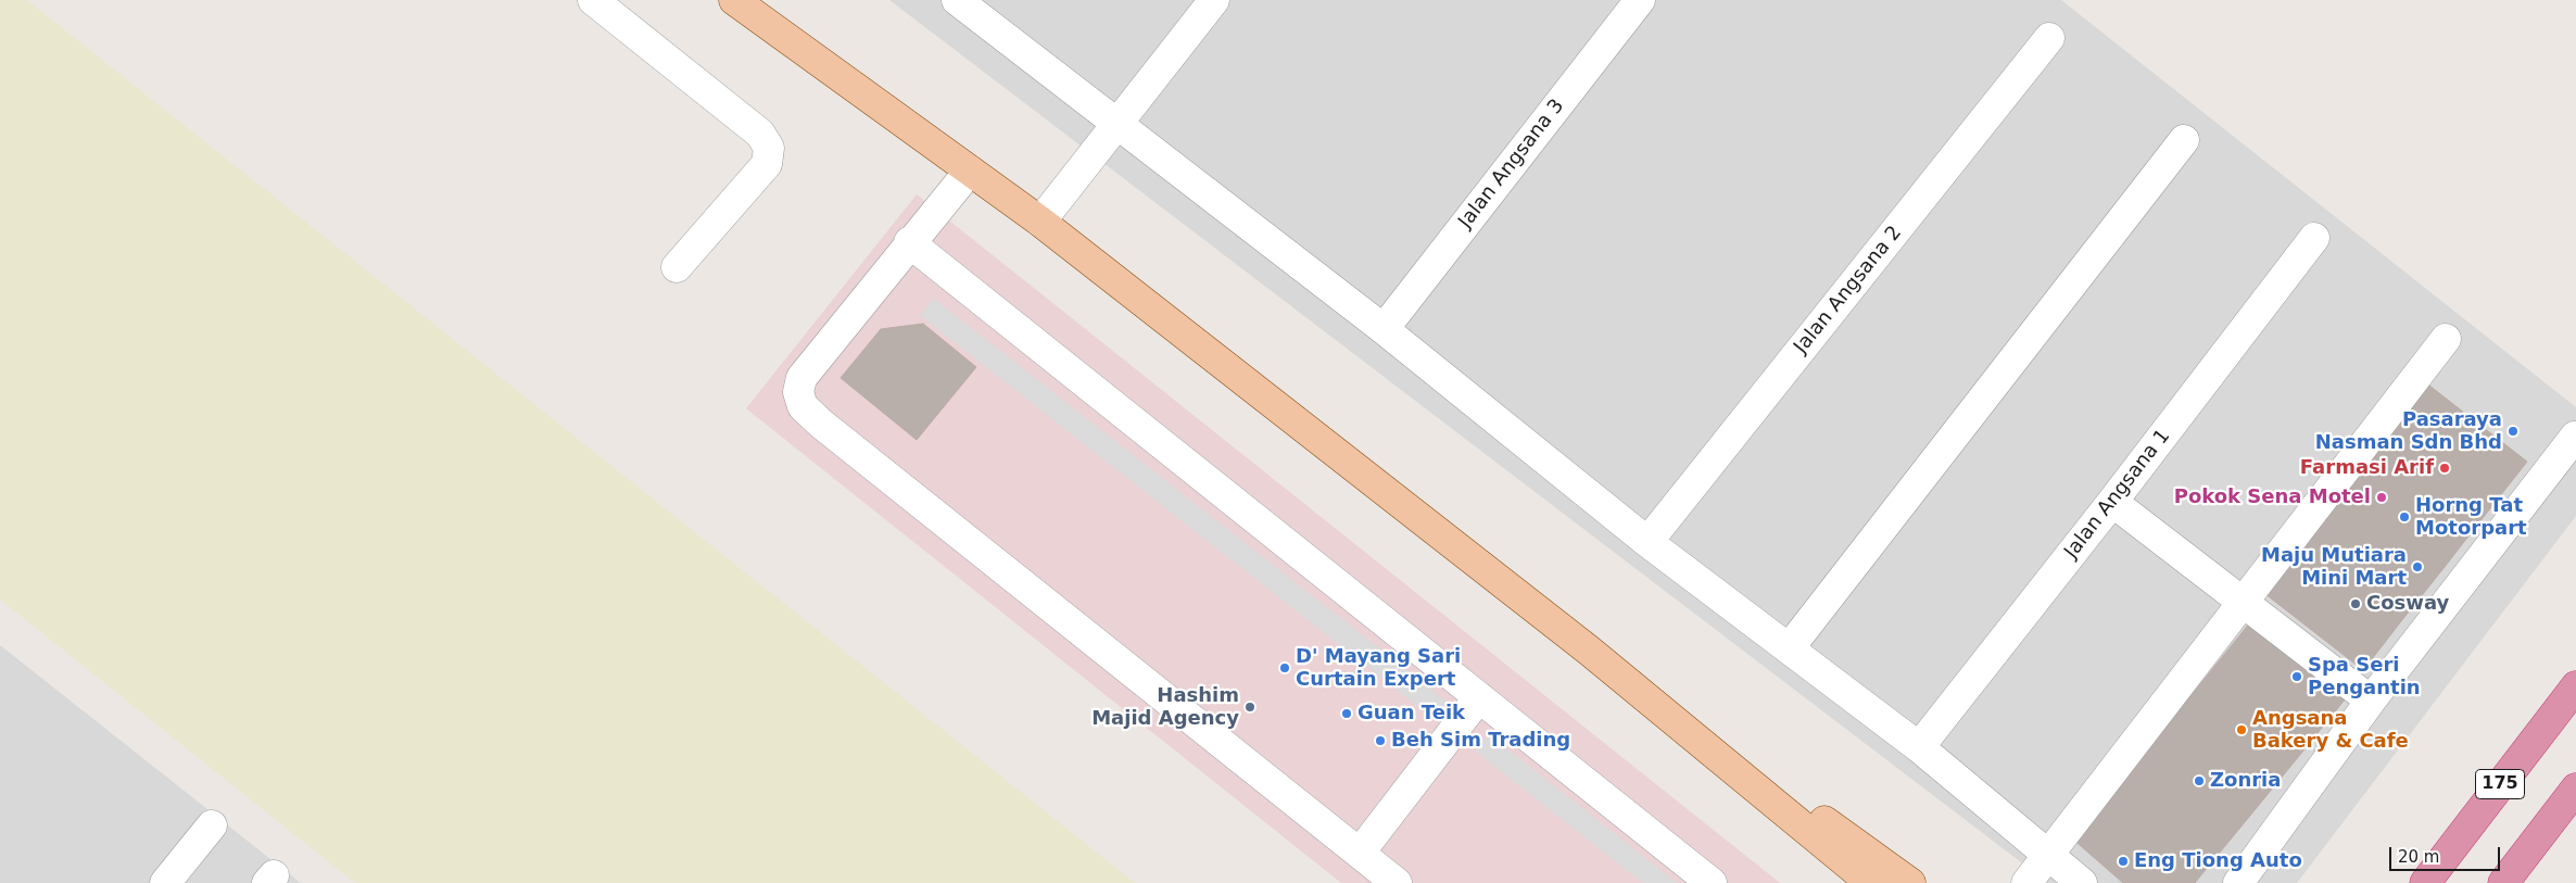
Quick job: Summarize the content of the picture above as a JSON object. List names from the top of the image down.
{
  "streets": {
    "highway": ["175"],
    "street": ["Jalan Angsana 3", "Jalan Angsana 2", "Jalan Angsana 1"]
  },
  "places": [
    "Pasaraya Nasman Sdn Bhd",
    "Farmasi Arif",
    "Pokok Sena Motel",
    "Horng Tat Motorpart",
    "Maju Mutiara Mini Mart",
    "Cosway",
    "D' Mayang Sari Curtain Expert",
    "Spa Seri Pengantin",
    "Hashim Majid Agency",
    "Guan Teik",
    "Angsana Bakery & Cafe",
    "Beh Sim Trading",
    "Zonria",
    "Eng Tiong Auto"
  ],
  "scale_bar": "20 m"
}
